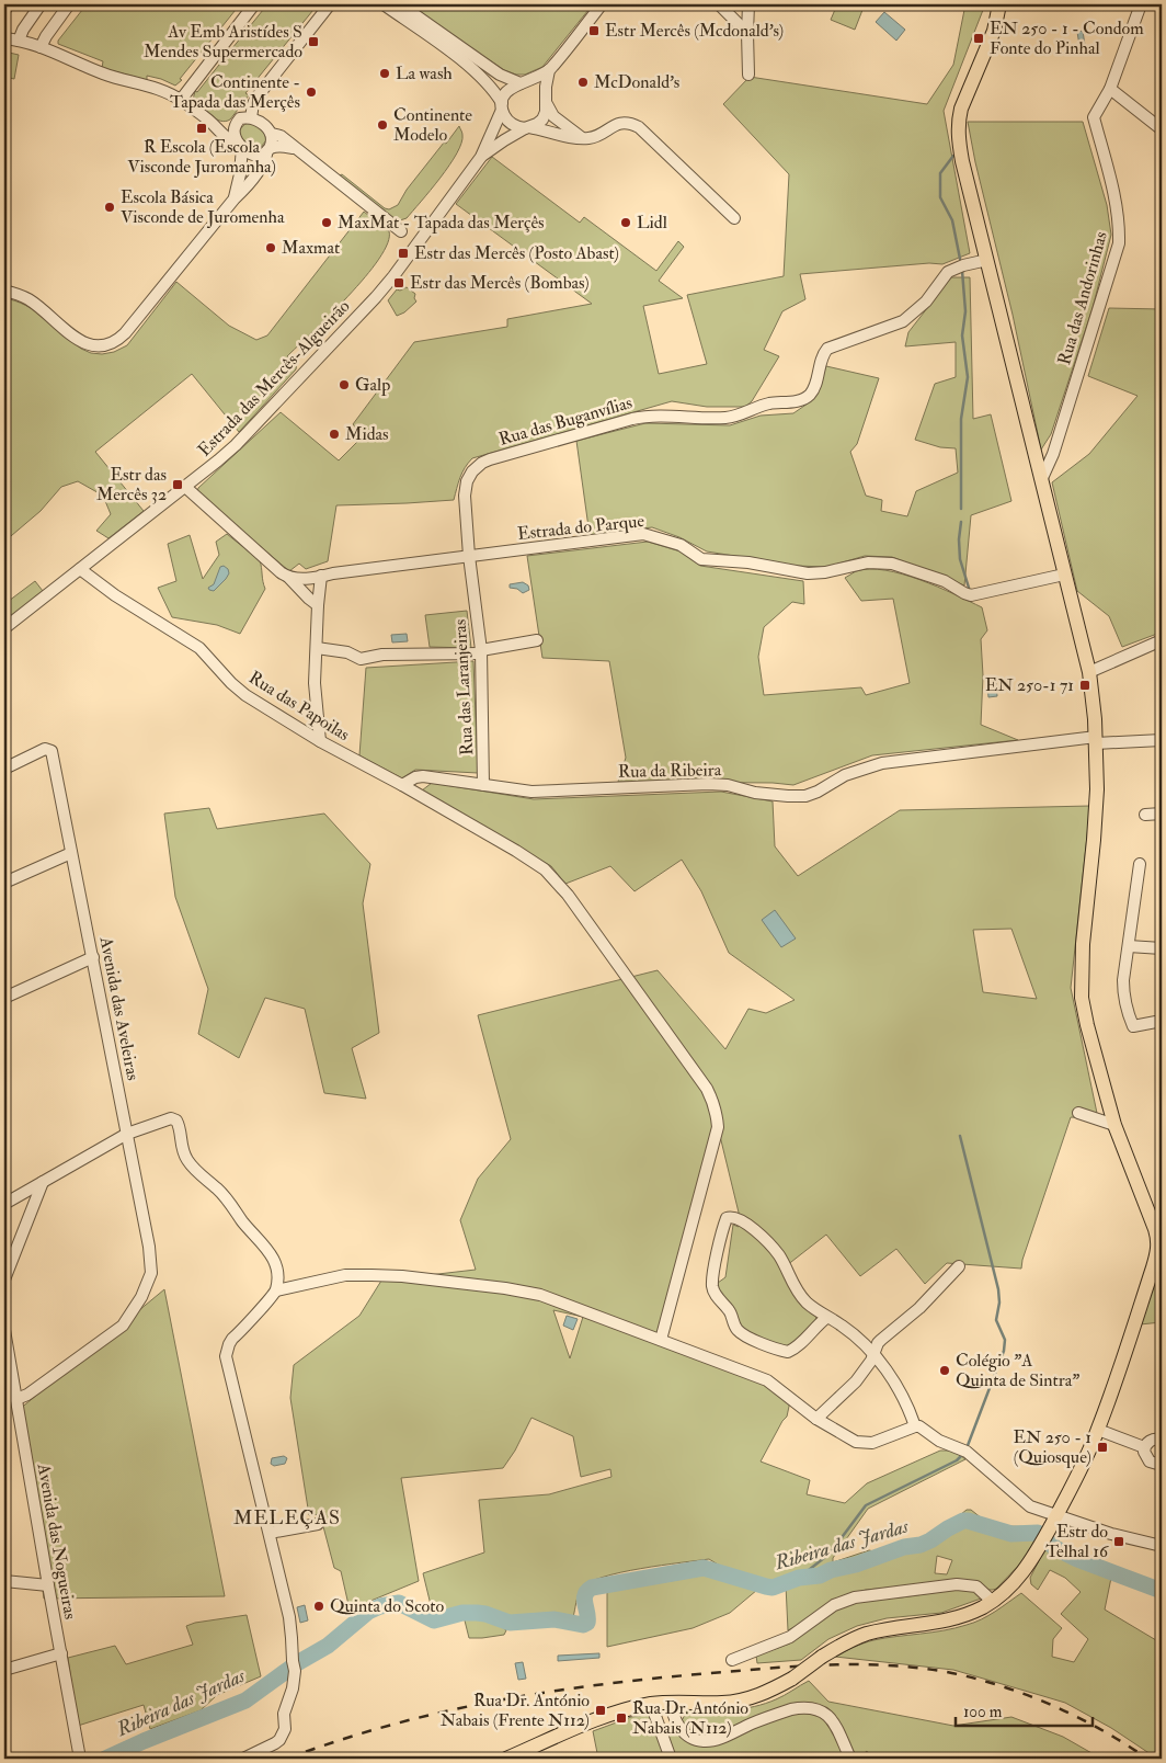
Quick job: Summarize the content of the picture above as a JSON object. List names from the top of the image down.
{
  "streets": {
    "street": [
      "Rua das Andorinhas",
      "Estrada das Mercês-Algueirão",
      "Rua das Buganvílias",
      "Estrada do Parque",
      "Rua das Laranjeiras",
      "Rua das Papoilas",
      "Rua da Ribeira",
      "Avenida das Aveleiras",
      "Avenida das Nogueiras"
    ]
  },
  "crossings": [
    ["Estrada das Mercês-Algueirão", "Rua das Papoilas"],
    ["Rua das Buganvílias", "Estrada do Parque"],
    ["Rua das Buganvílias", "Rua das Laranjeiras"],
    ["Estrada do Parque", "Rua das Laranjeiras"],
    ["Rua das Laranjeiras", "Rua da Ribeira"],
    ["Rua das Papoilas", "Rua da Ribeira"],
    ["Avenida das Aveleiras", "Avenida das Nogueiras"]
  ],
  "districts": ["MELEÇAS"],
  "water": ["Ribeira das Jardas"],
  "places": {
    "transit": [
      "Estr Mercês (Mcdonald's)",
      "EN 250 - 1 - Condom Fonte do Pinhal",
      "Av Emb Aristídes S Mendes Supermercado",
      "R Escola (Escola Visconde Juromanha)",
      "Estr das Mercês (Posto Abast)",
      "Estr das Mercês (Bombas)",
      "Estr das Mercês 32",
      "EN 250-1 71",
      "EN 250 - 1 (Quiosque)",
      "Estr do Telhal 16",
      "Rua Dr. António Nabais (Frente N112)",
      "Rua Dr. António Nabais (N112)"
    ],
    "other": [
      "La wash",
      "McDonald's",
      "Continente - Tapada das Merçês",
      "Continente Modelo",
      "Escola Básica Visconde de Juromenha",
      "MaxMat - Tapada das Merçês",
      "Lidl",
      "Maxmat",
      "Galp",
      "Midas",
      "Colégio \"A Quinta de Sintra\"",
      "Quinta do Scoto"
    ]
  },
  "scale_bar": "100 m"
}
